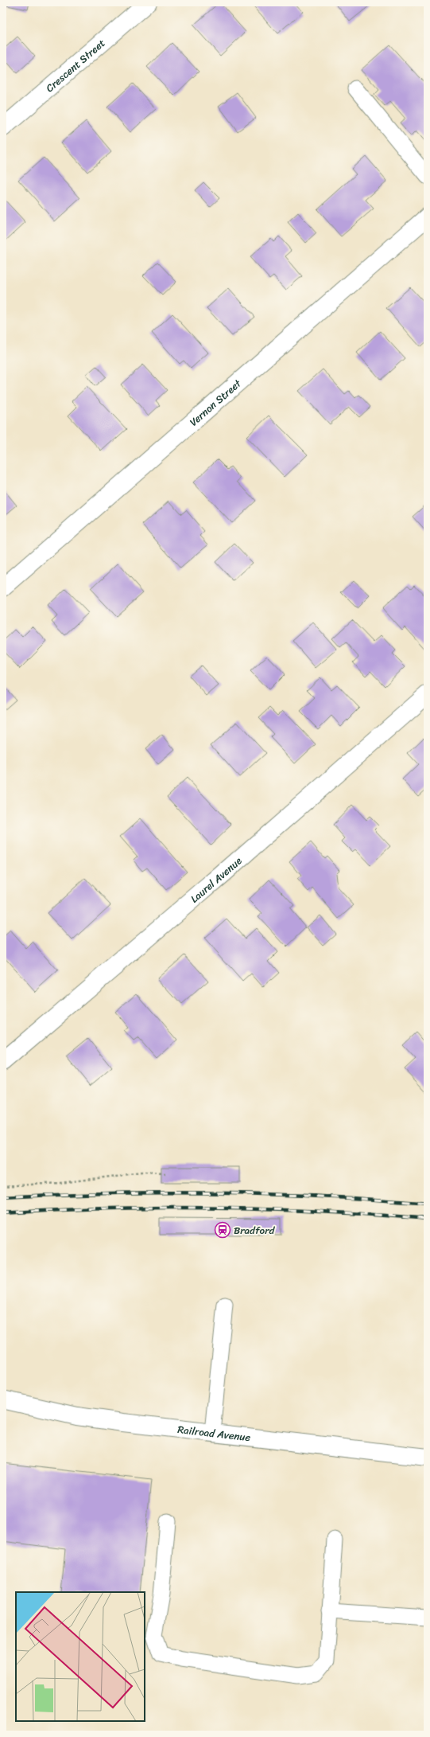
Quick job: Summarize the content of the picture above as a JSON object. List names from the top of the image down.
{
  "streets": {
    "street": [
      "Crescent Street",
      "Vernon Street",
      "Laurel Avenue",
      "Railroad Avenue"
    ]
  },
  "places": {
    "station": ["Bradford"]
  }
}
